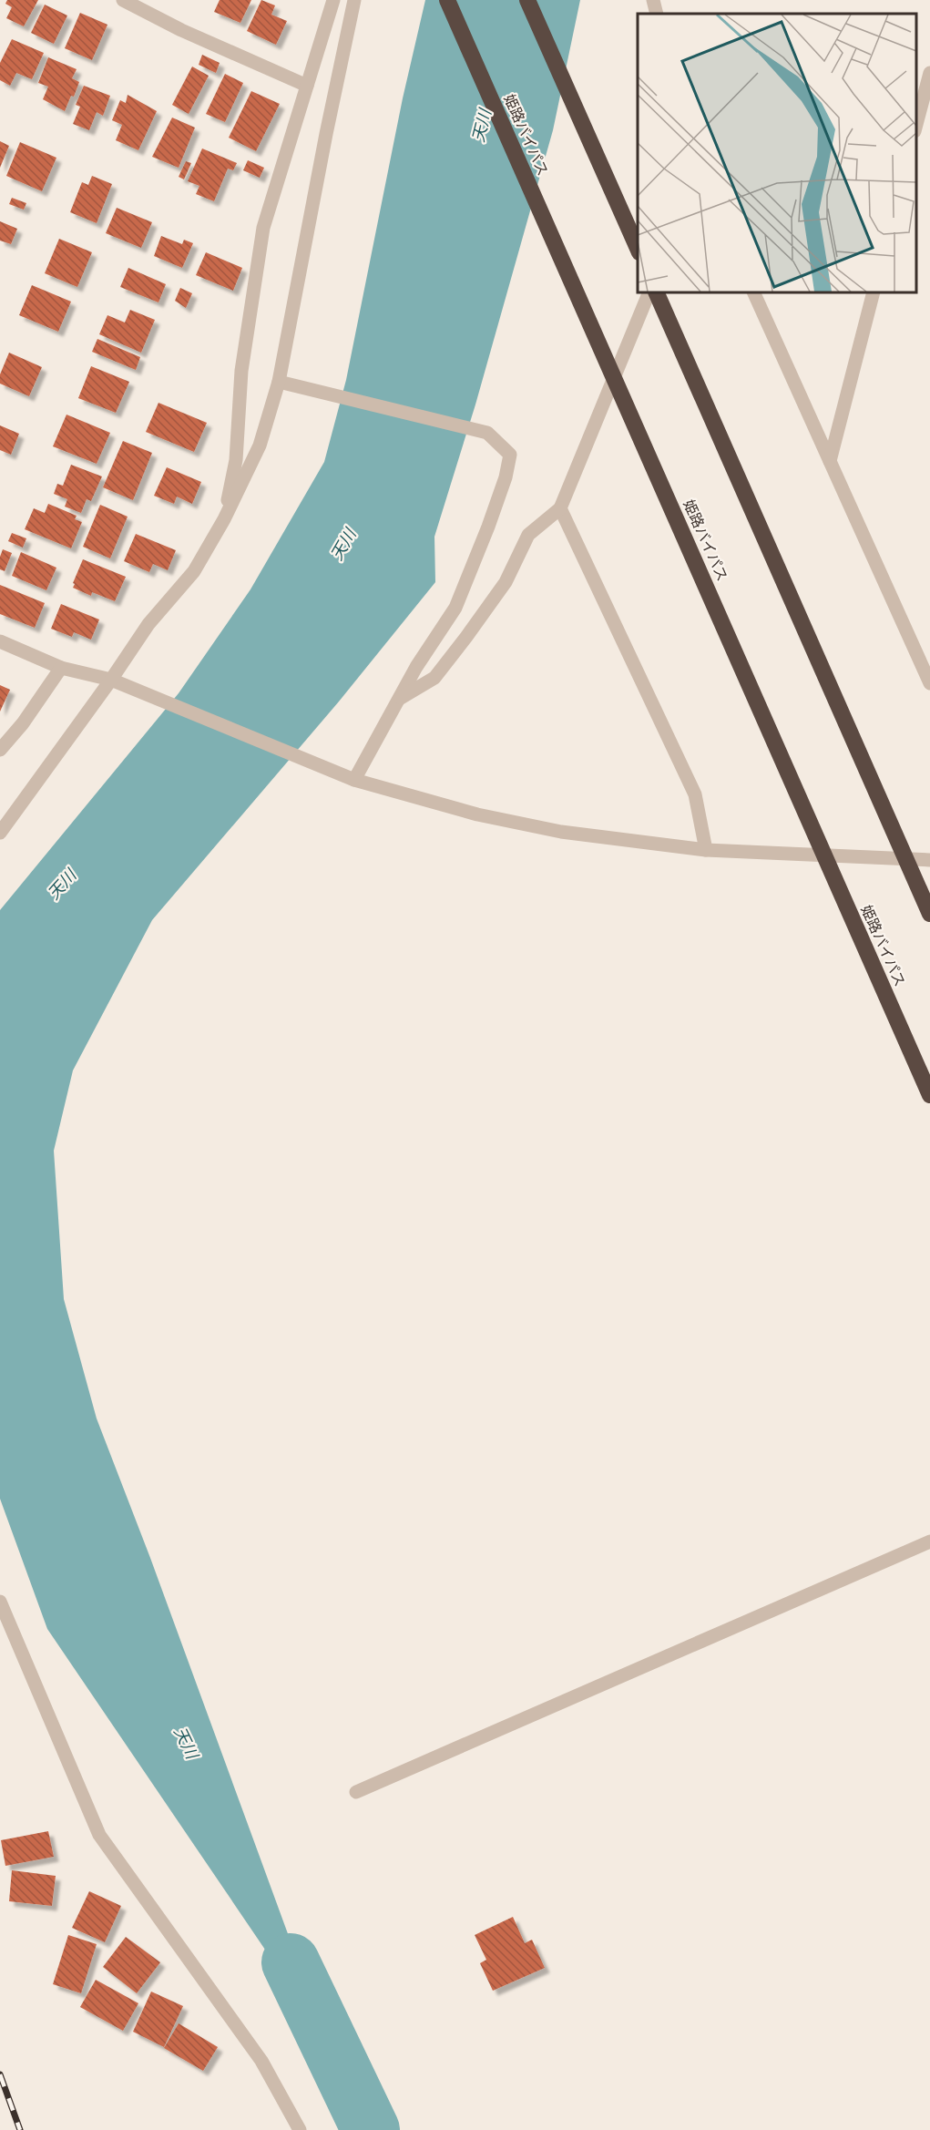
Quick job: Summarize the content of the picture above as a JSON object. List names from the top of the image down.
{
  "streets": {
    "highway": ["姫路バイパス"]
  },
  "water": ["天川"]
}
